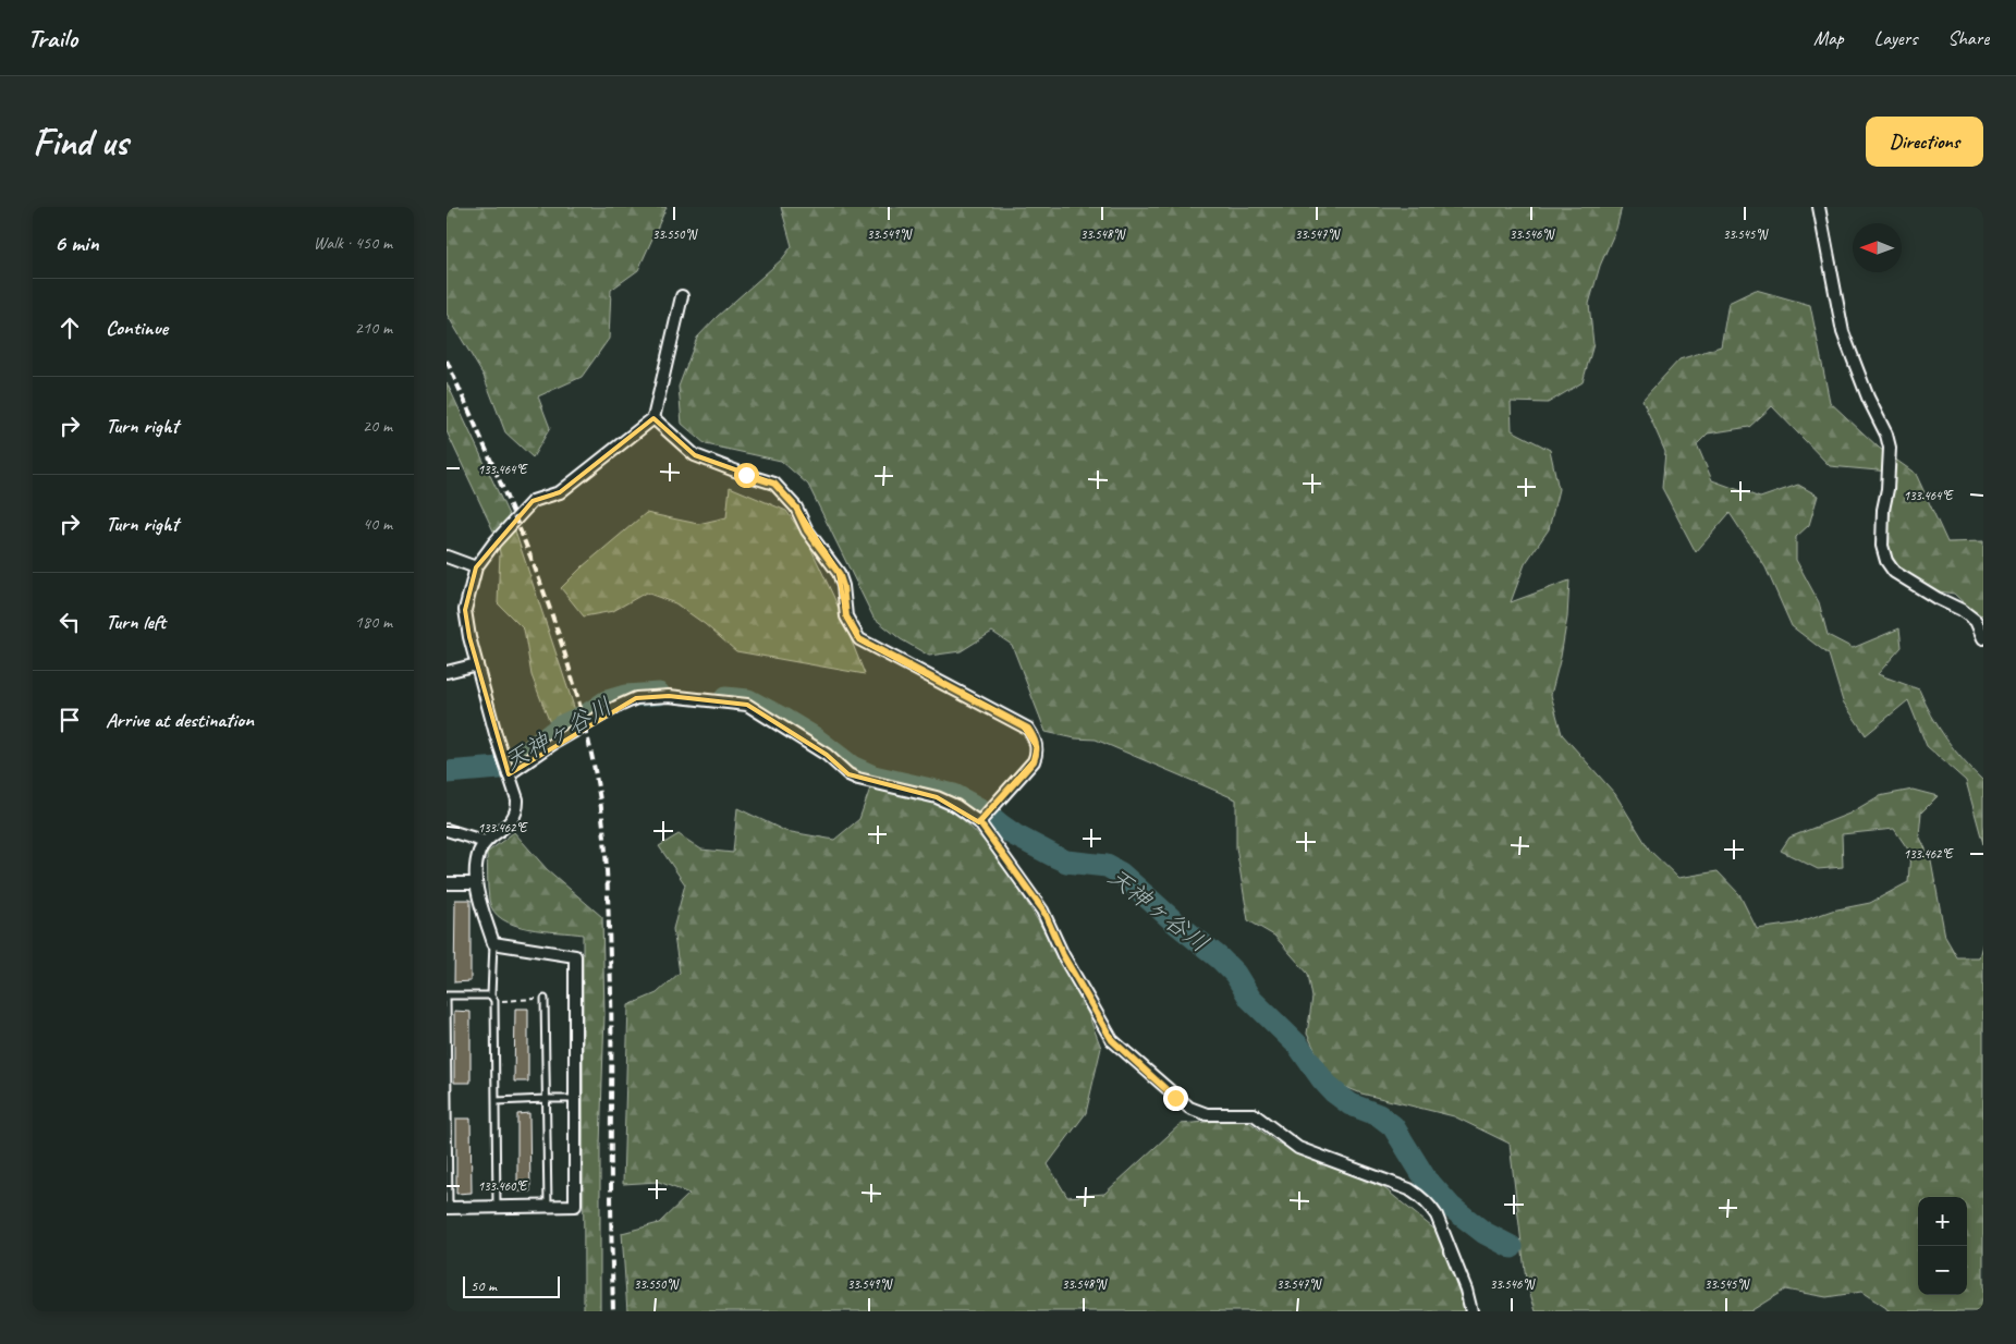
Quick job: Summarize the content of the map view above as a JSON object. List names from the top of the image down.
{
  "water": ["天神ヶ谷川"],
  "scale_bar": "50 m",
  "north": "left",
  "page": {
    "header": "Trailo",
    "nav": ["Map", "Layers", "Share"],
    "buttons": "Directions",
    "title": "Find us",
    "heading": ["6 min", "Walk · 450 m"],
    "list": [
      ["Continue", "210 m"],
      ["Turn right", "20 m"],
      ["Turn right", "40 m"],
      ["Turn left", "180 m"],
      "Arrive at destination"
    ],
    "map_buttons": ["+", "−"],
    "scale": "50 m"
  },
  "coordinates": [
    "33.550°N",
    "33.549°N",
    "33.548°N",
    "33.547°N",
    "33.546°N",
    "33.545°N",
    "133.464°E",
    "133.462°E",
    "133.460°E"
  ]
}
